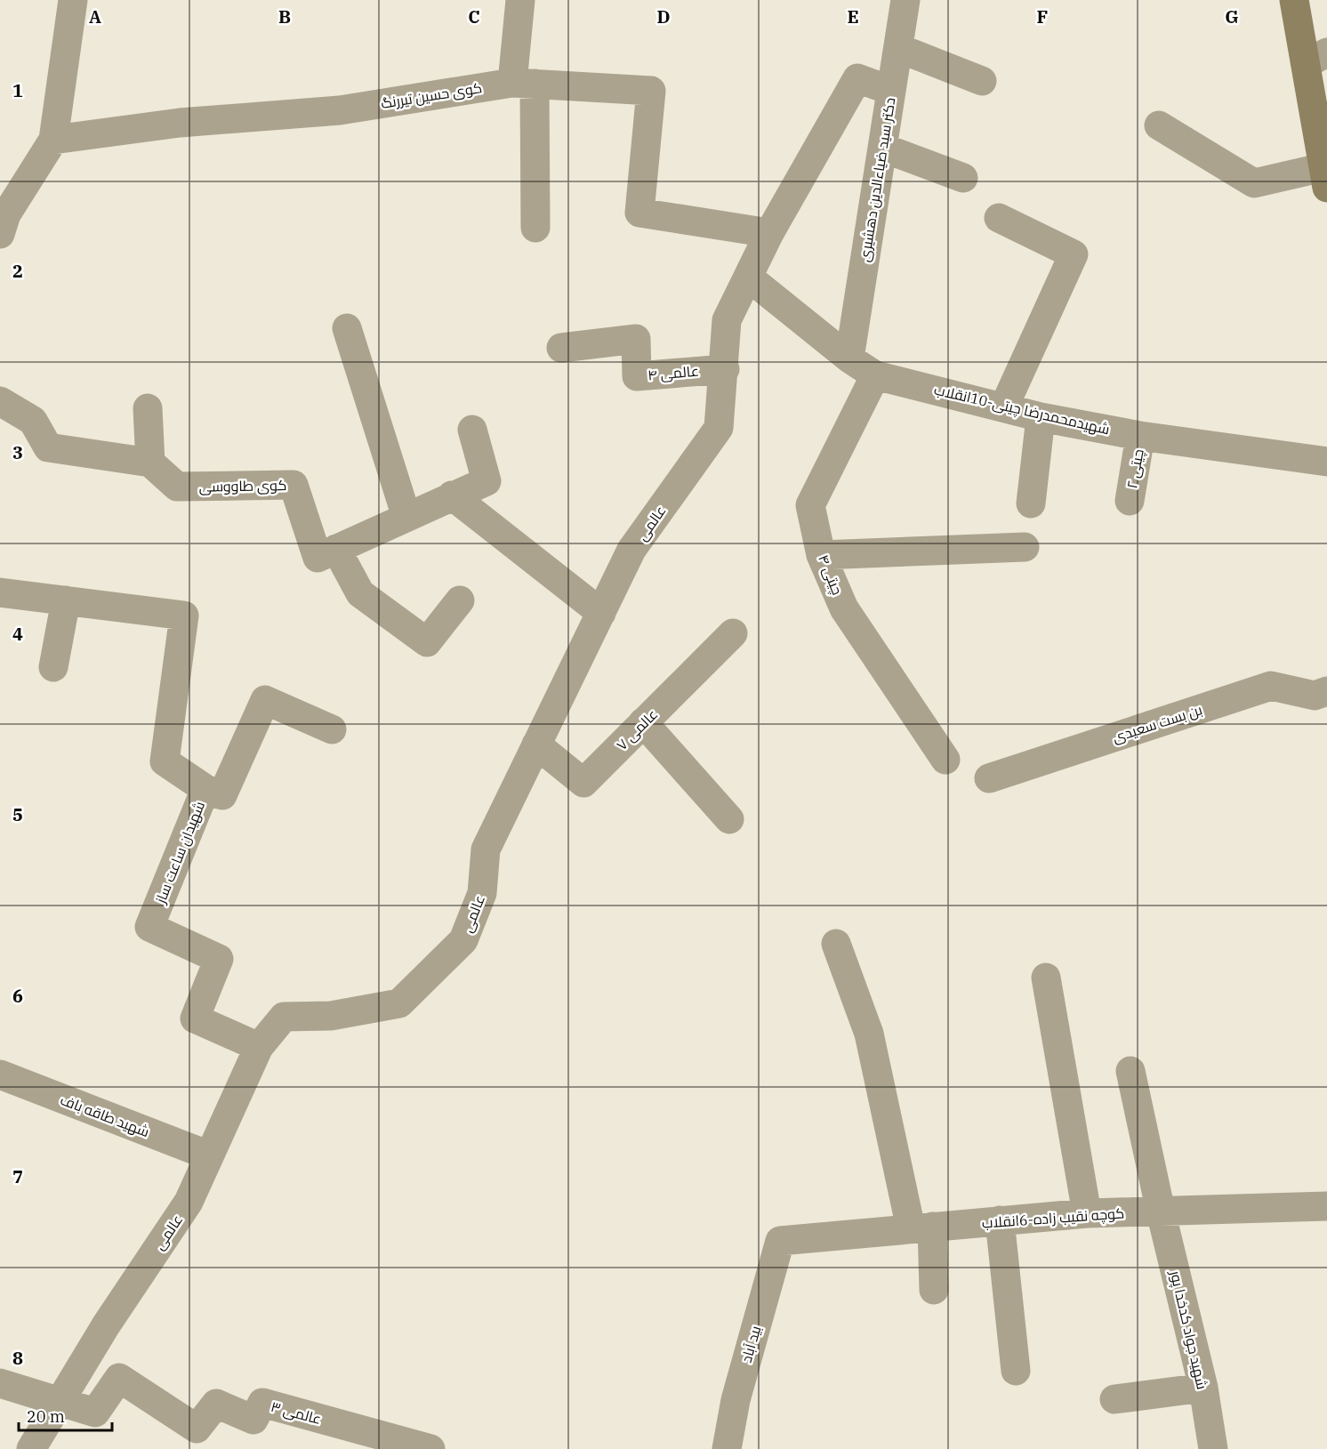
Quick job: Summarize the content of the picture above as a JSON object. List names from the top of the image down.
{
  "streets": {
    "street": [
      "کوی حسین تیررنگ",
      "دکتر سید ضیاءالدین دهشیری",
      "عالمی ۴",
      "شهیدمحمدرضا چیتی-10انقلاب",
      "چیتی ۲",
      "کوی طاووسی",
      "عالمی",
      "چیتی ۴",
      "بن بست سعیدی",
      "عالمی ۷",
      "شهیدان ساعت ساز",
      "شهید طاقه باف",
      "کوچه نقیب زاده-6انقلاب",
      "شهید جواد کدخدا پور",
      "بید آباد",
      "عالمی ۳"
    ]
  },
  "crossings": [
    ["دکتر سید ضیاءالدین دهشیری", "شهیدمحمدرضا چیتی-10انقلاب"],
    ["عالمی ۴", "عالمی"],
    ["شهیدمحمدرضا چیتی-10انقلاب", "چیتی ۲"],
    ["شهیدمحمدرضا چیتی-10انقلاب", "عالمی"],
    ["شهیدمحمدرضا چیتی-10انقلاب", "چیتی ۴"],
    ["عالمی", "عالمی ۷"],
    ["عالمی", "شهیدان ساعت ساز"],
    ["عالمی", "شهید طاقه باف"],
    ["عالمی", "عالمی ۳"],
    ["کوچه نقیب زاده-6انقلاب", "شهید جواد کدخدا پور"],
    ["کوچه نقیب زاده-6انقلاب", "بید آباد"]
  ],
  "scale_bar": "20 m",
  "grid": {
    "columns": [
      "A",
      "B",
      "C",
      "D",
      "E",
      "F",
      "G"
    ],
    "rows": [
      "1",
      "2",
      "3",
      "4",
      "5",
      "6",
      "7",
      "8"
    ]
  }
}
